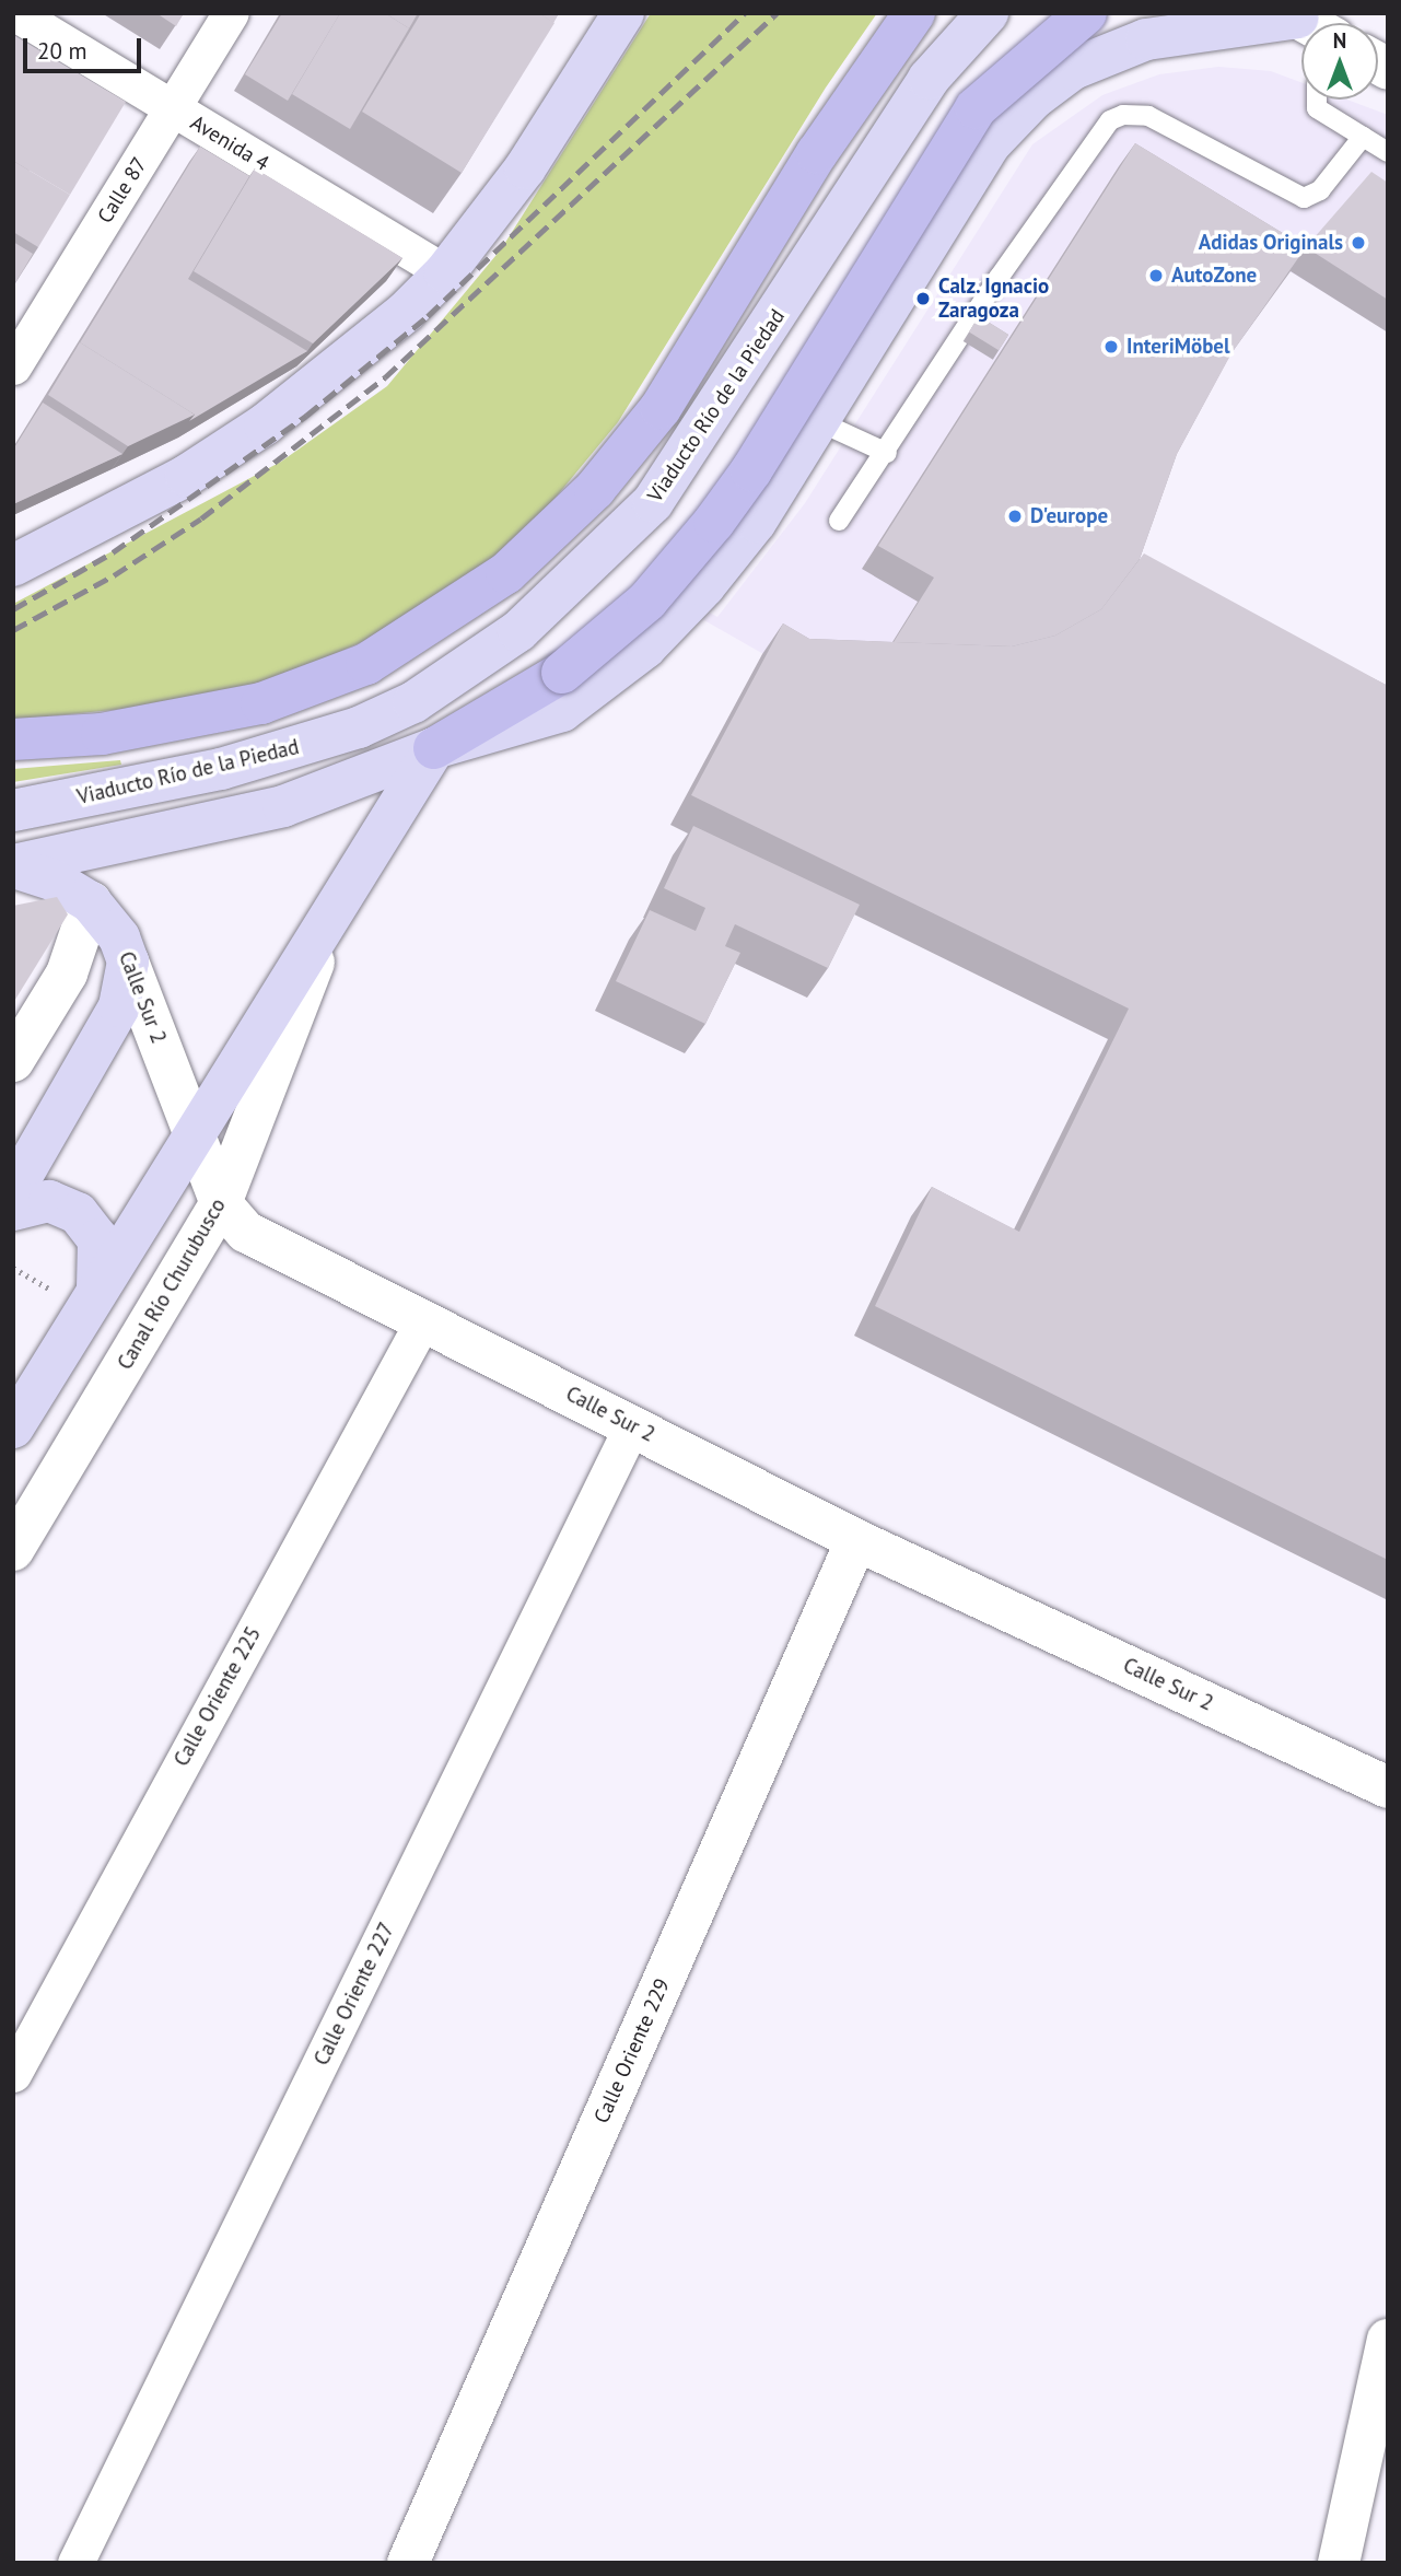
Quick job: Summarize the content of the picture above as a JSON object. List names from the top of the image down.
{
  "streets": {
    "main road": ["Viaducto Río de la Piedad", "Calle Sur 2", "Canal Río Churubusco"],
    "street": [
      "Avenida 4",
      "Calle 87",
      "Calle Oriente 225",
      "Calle Oriente 227",
      "Calle Oriente 229"
    ]
  },
  "crossings": [
    ["Avenida 4", "Calle 87"],
    ["Calle Sur 2", "Canal Río Churubusco"],
    ["Calle Sur 2", "Calle Oriente 225"],
    ["Calle Sur 2", "Calle Oriente 227"],
    ["Calle Sur 2", "Calle Oriente 229"]
  ],
  "places": [
    "Adidas Originals",
    "AutoZone",
    "Calz. Ignacio Zaragoza",
    "InteriMöbel",
    "D'europe"
  ],
  "scale_bar": "20 m",
  "north": "top"
}
